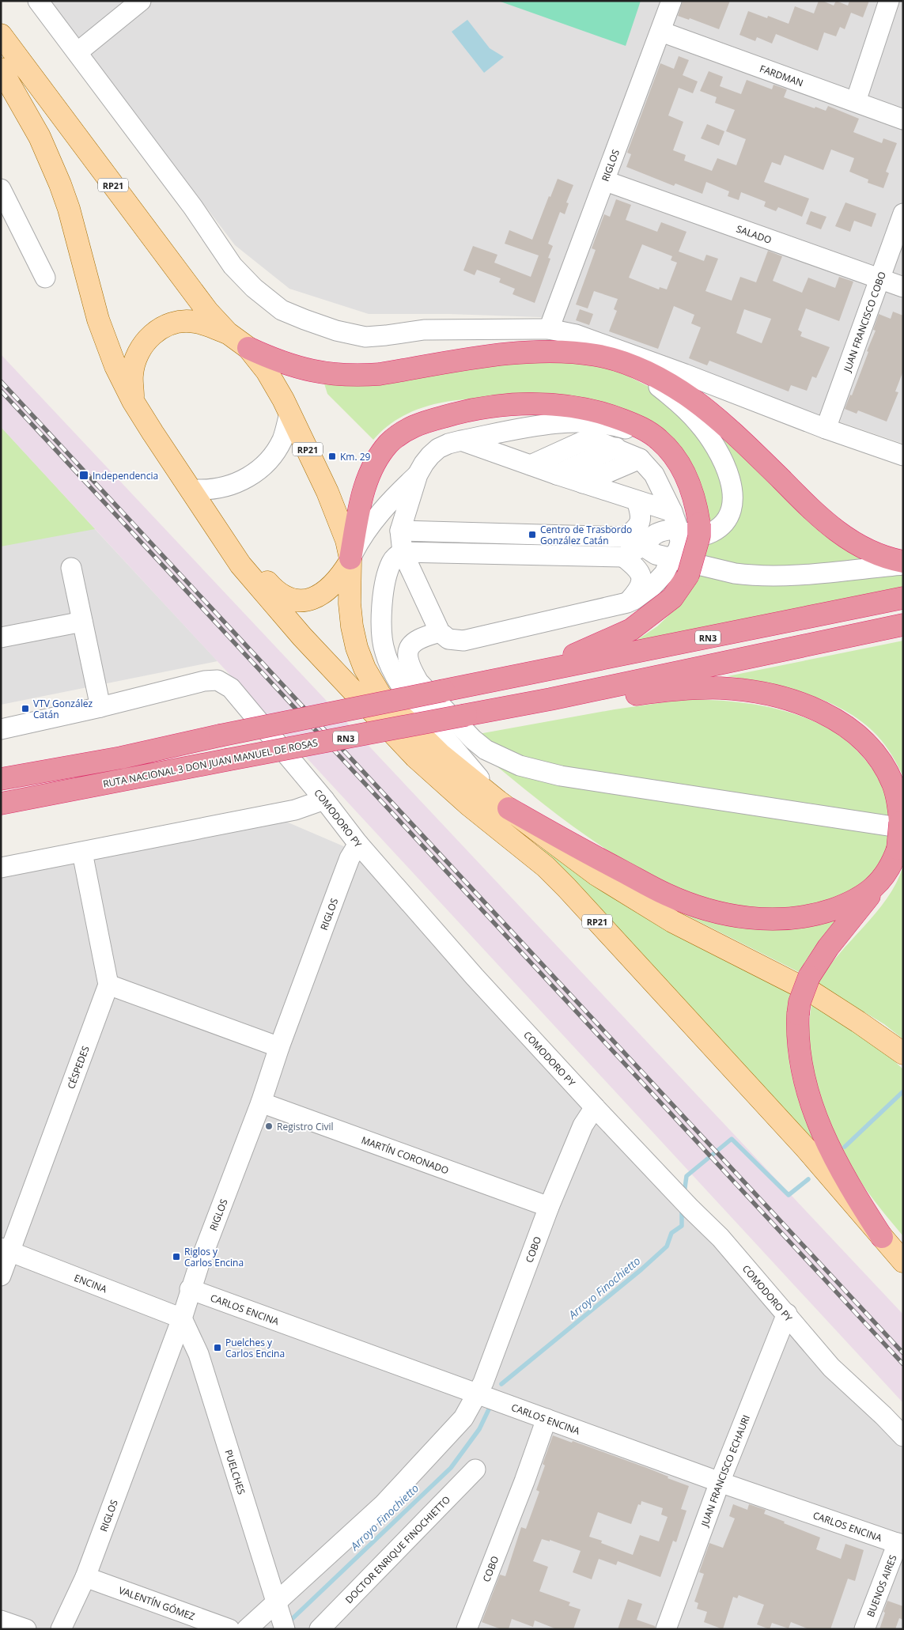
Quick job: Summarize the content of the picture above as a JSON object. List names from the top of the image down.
{
  "streets": {
    "highway": ["RN3", "RUTA NACIONAL 3 DON JUAN MANUEL DE ROSAS"],
    "main road": ["RP21"],
    "street": [
      "FARDMAN",
      "RIGLOS",
      "SALADO",
      "JUAN FRANCISCO COBO",
      "COMODORO PY",
      "CÉSPEDES",
      "MARTÍN CORONADO",
      "COBO",
      "ENCINA",
      "CARLOS ENCINA",
      "JUAN FRANCISCO ECHAURI",
      "PUELCHES",
      "DOCTOR ENRIQUE FINOCHIETTO",
      "BUENOS AIRES",
      "VALENTÍN GÓMEZ"
    ]
  },
  "crossings": [
    ["FARDMAN", "RIGLOS"],
    ["RIGLOS", "SALADO"],
    ["RIGLOS", "COMODORO PY"],
    ["RIGLOS", "MARTÍN CORONADO"],
    ["RIGLOS", "ENCINA"],
    ["RIGLOS", "CARLOS ENCINA"],
    ["RIGLOS", "PUELCHES"],
    ["RIGLOS", "VALENTÍN GÓMEZ"],
    ["SALADO", "JUAN FRANCISCO COBO"],
    ["RN3", "RUTA NACIONAL 3 DON JUAN MANUEL DE ROSAS"],
    ["COMODORO PY", "COBO"],
    ["COMODORO PY", "JUAN FRANCISCO ECHAURI"],
    ["CÉSPEDES", "ENCINA"],
    ["MARTÍN CORONADO", "COBO"],
    ["COBO", "CARLOS ENCINA"],
    ["ENCINA", "PUELCHES"],
    ["CARLOS ENCINA", "JUAN FRANCISCO ECHAURI"],
    ["CARLOS ENCINA", "BUENOS AIRES"]
  ],
  "water": ["Arroyo Finochietto"],
  "places": {
    "transit": [
      "Km. 29",
      "Independencia",
      "Centro de Trasbordo González Catán",
      "VTV González Catán",
      "Riglos y Carlos Encina",
      "Puelches y Carlos Encina"
    ],
    "other": ["Registro Civil"]
  }
}
